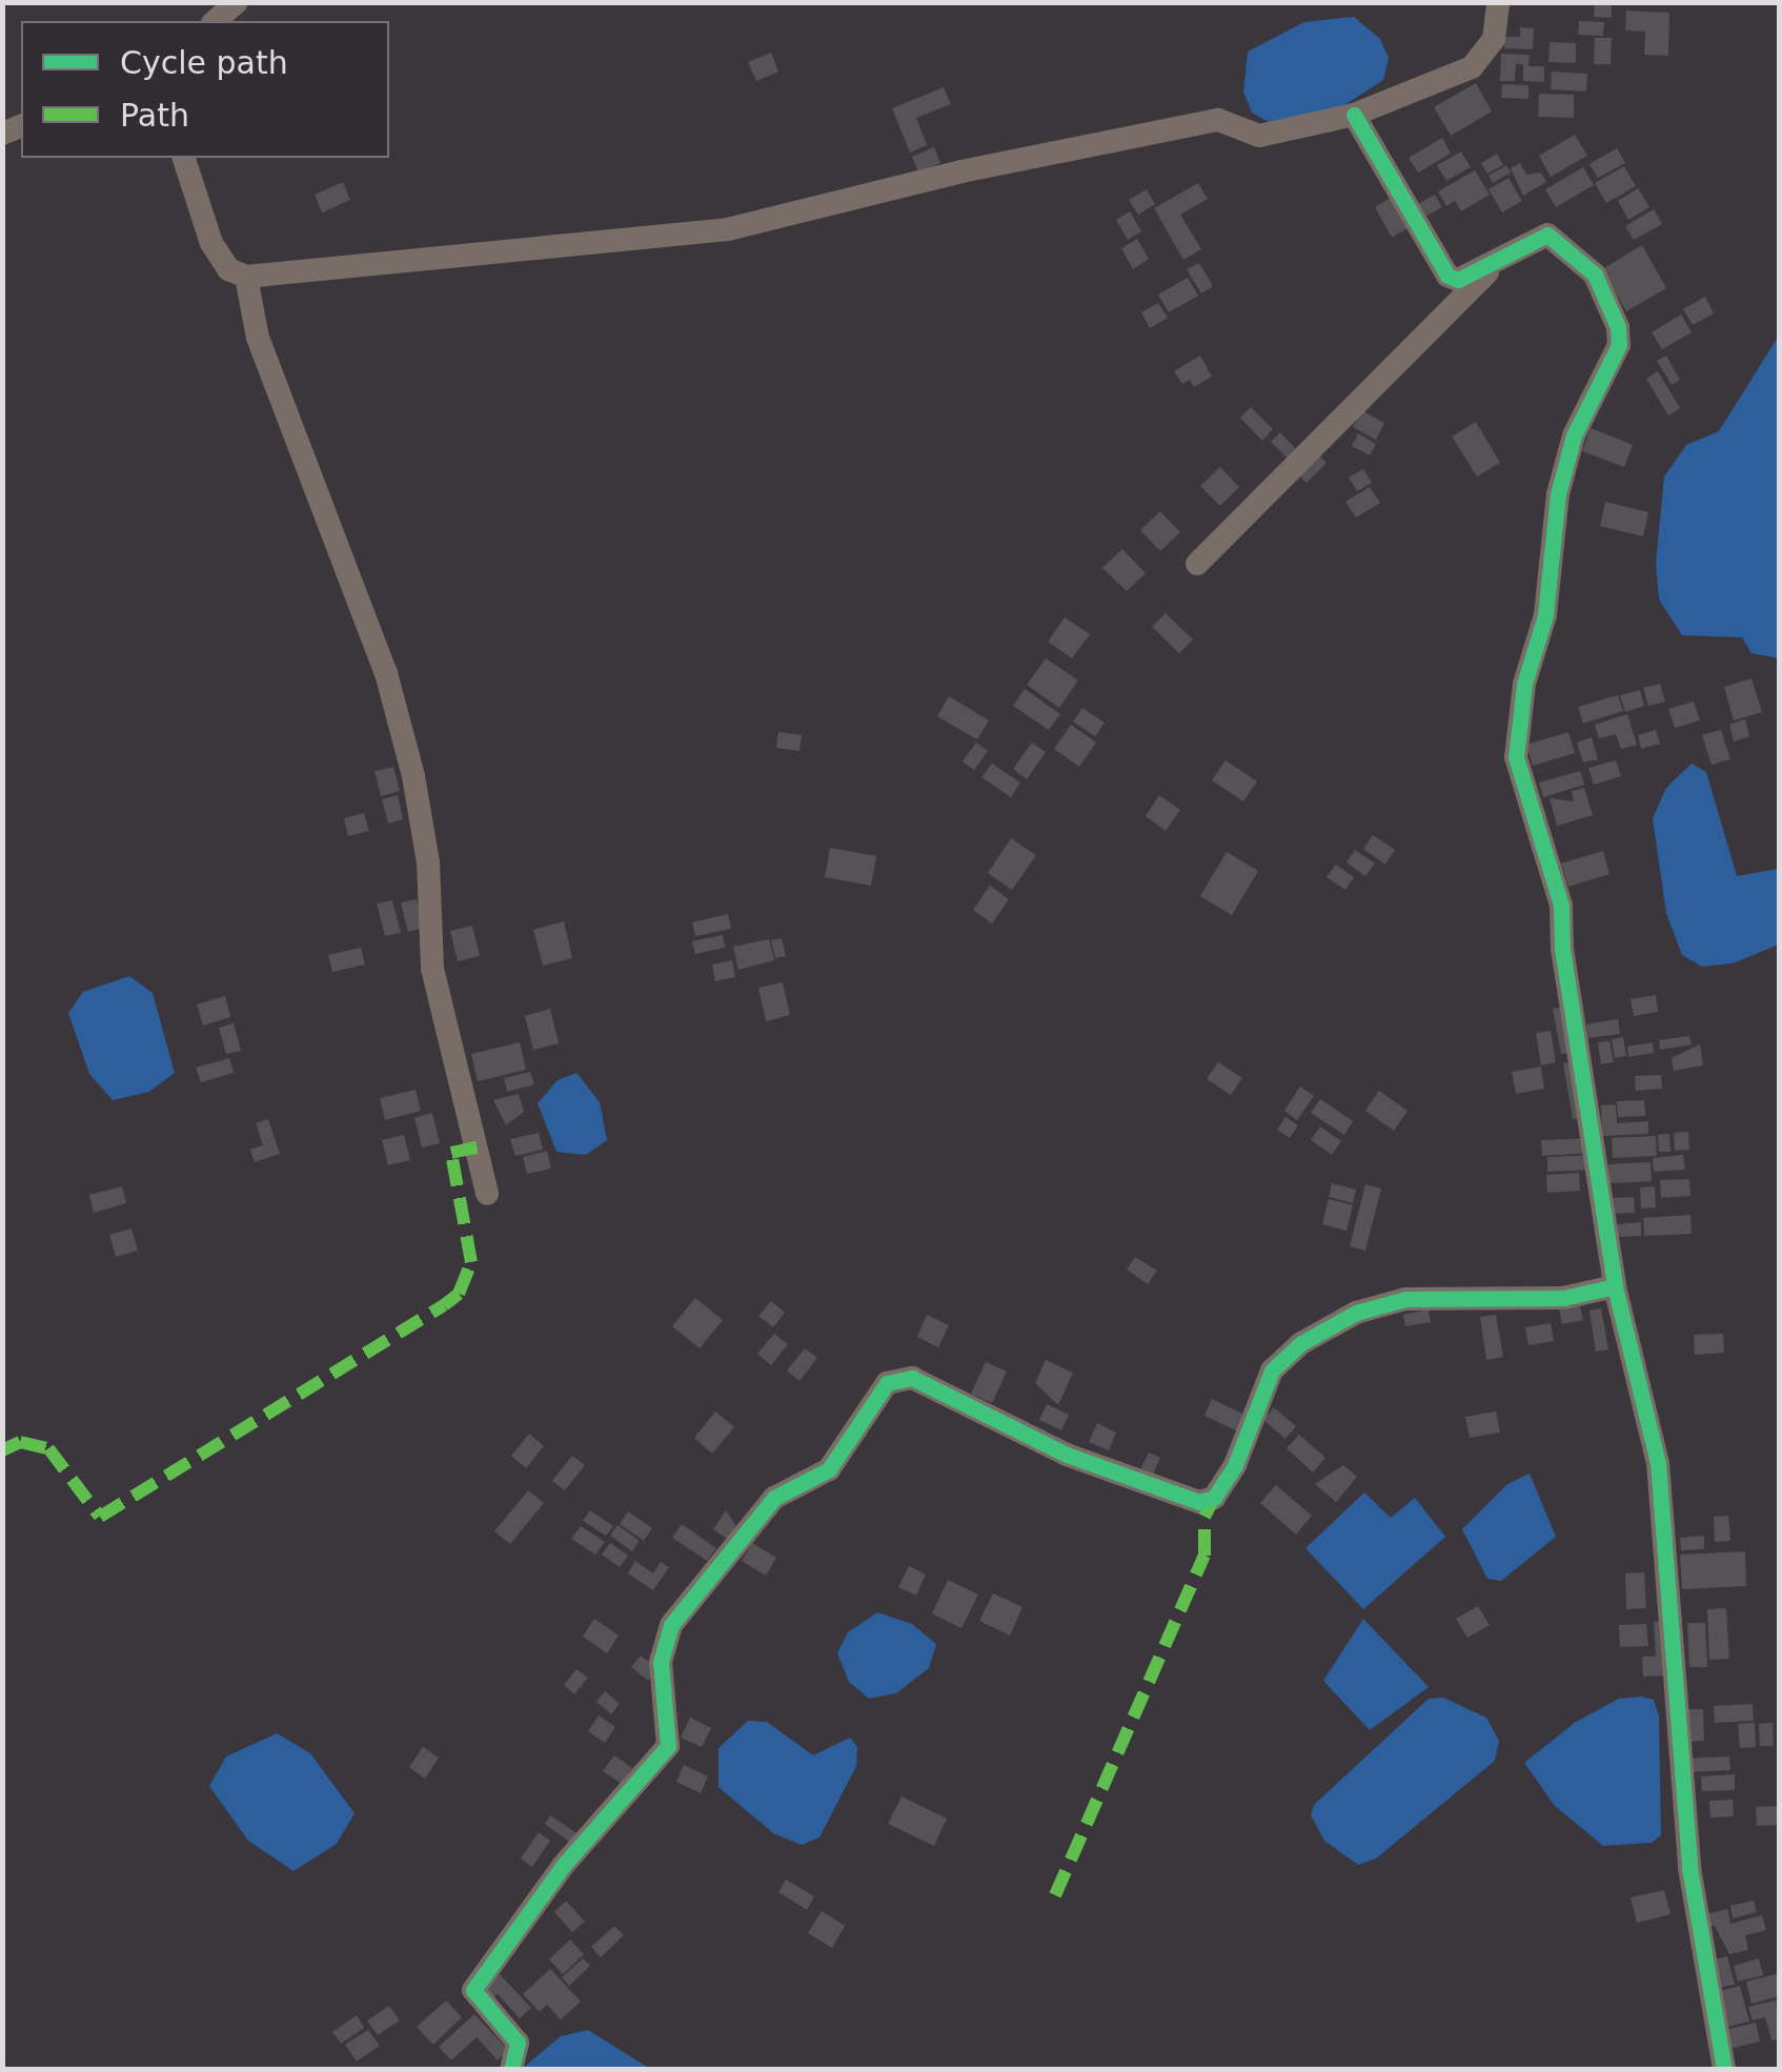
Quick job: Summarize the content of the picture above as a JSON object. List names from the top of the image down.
{
  "legend": ["Cycle path", "Path"]
}
